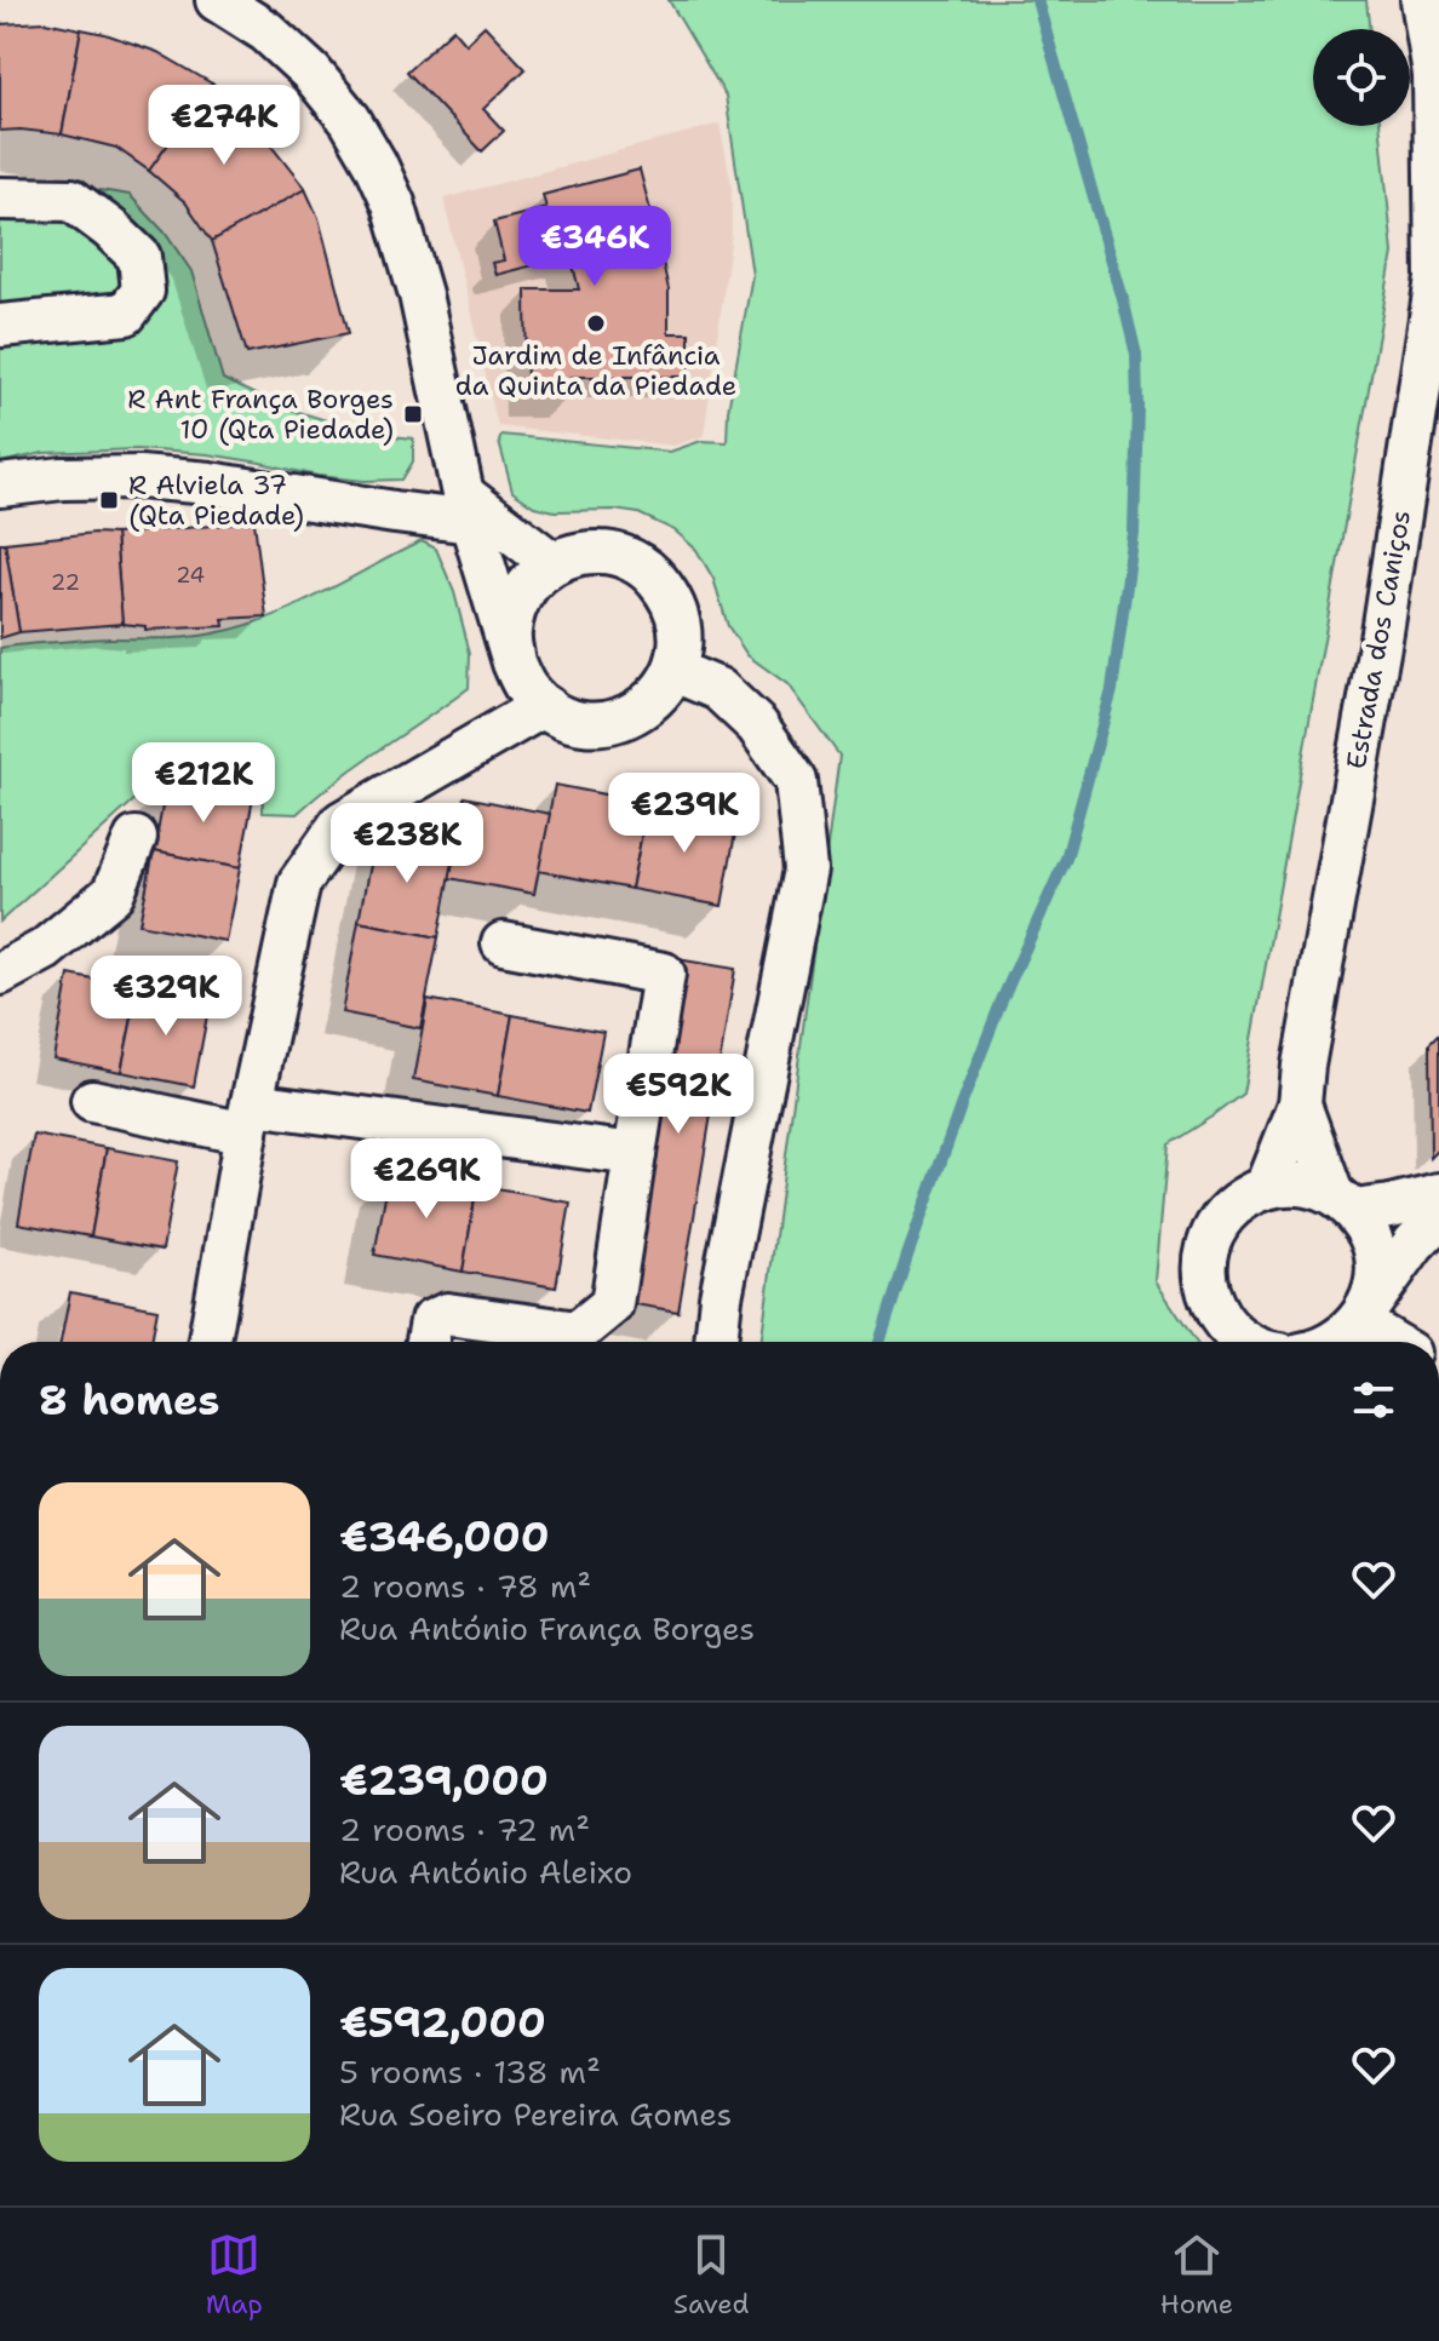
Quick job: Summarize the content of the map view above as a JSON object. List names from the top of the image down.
{
  "streets": {
    "street": ["Estrada dos Caniços"]
  },
  "places": {
    "other": ["Jardim de Infância da Quinta da Piedade"],
    "transit": ["R Ant França Borges 10 (Qta Piedade)", "R Alviela 37 (Qta Piedade)"]
  },
  "house_numbers": ["24", "22"],
  "page": {
    "price": [
      "€274K",
      "€346K",
      "€212K",
      "€239K",
      "€238K",
      "€329K",
      "€592K",
      "€269K"
    ],
    "heading": "8 homes",
    "list": [
      {
        "name": "€346,000",
        "note": "2 rooms · 78 m² · Rua António França Borges"
      },
      {
        "name": "€239,000",
        "note": "2 rooms · 72 m² · Rua António Aleixo"
      },
      {
        "name": "€592,000",
        "note": "5 rooms · 138 m² · Rua Soeiro Pereira Gomes"
      }
    ],
    "tabs": ["Map", "Saved", "Home"]
  }
}
